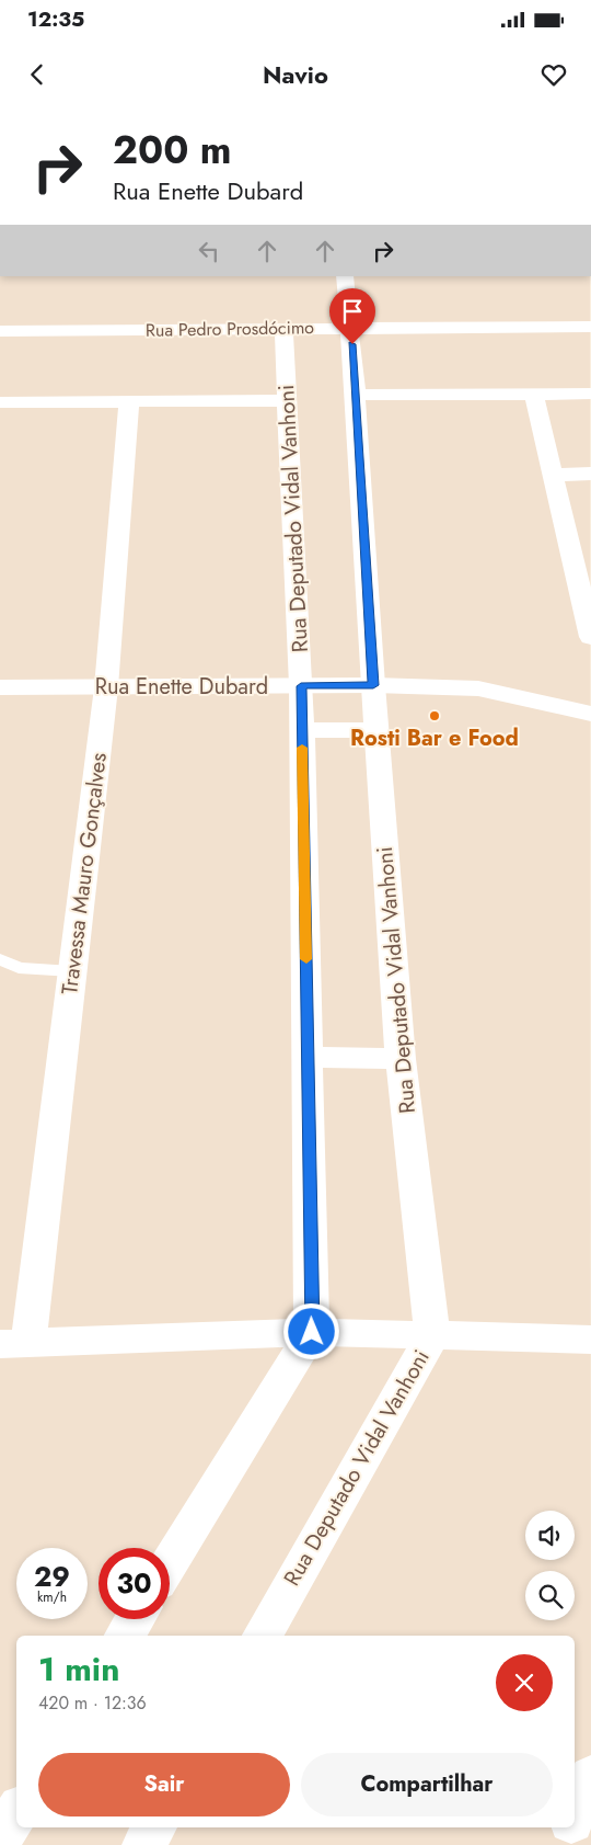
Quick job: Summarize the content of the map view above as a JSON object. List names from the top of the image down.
{
  "streets": {
    "street": [
      "Rua Pedro Prosdócimo",
      "Rua Deputado Vidal Vanhoni",
      "Rua Enette Dubard",
      "Travessa Mauro Gonçalves"
    ]
  },
  "crossings": [
    ["Rua Pedro Prosdócimo", "Rua Deputado Vidal Vanhoni"],
    ["Rua Deputado Vidal Vanhoni", "Rua Enette Dubard"],
    ["Rua Enette Dubard", "Travessa Mauro Gonçalves"]
  ],
  "places": ["Rosti Bar e Food"],
  "page": {
    "status": "12:35",
    "header": "Navio",
    "turn": ["200 m", "Rua Enette Dubard"],
    "speed": "29 km/h",
    "limit": "30",
    "heading": ["1 min", "420 m · 12:36"],
    "buttons": ["Sair", "Compartilhar"]
  }
}
